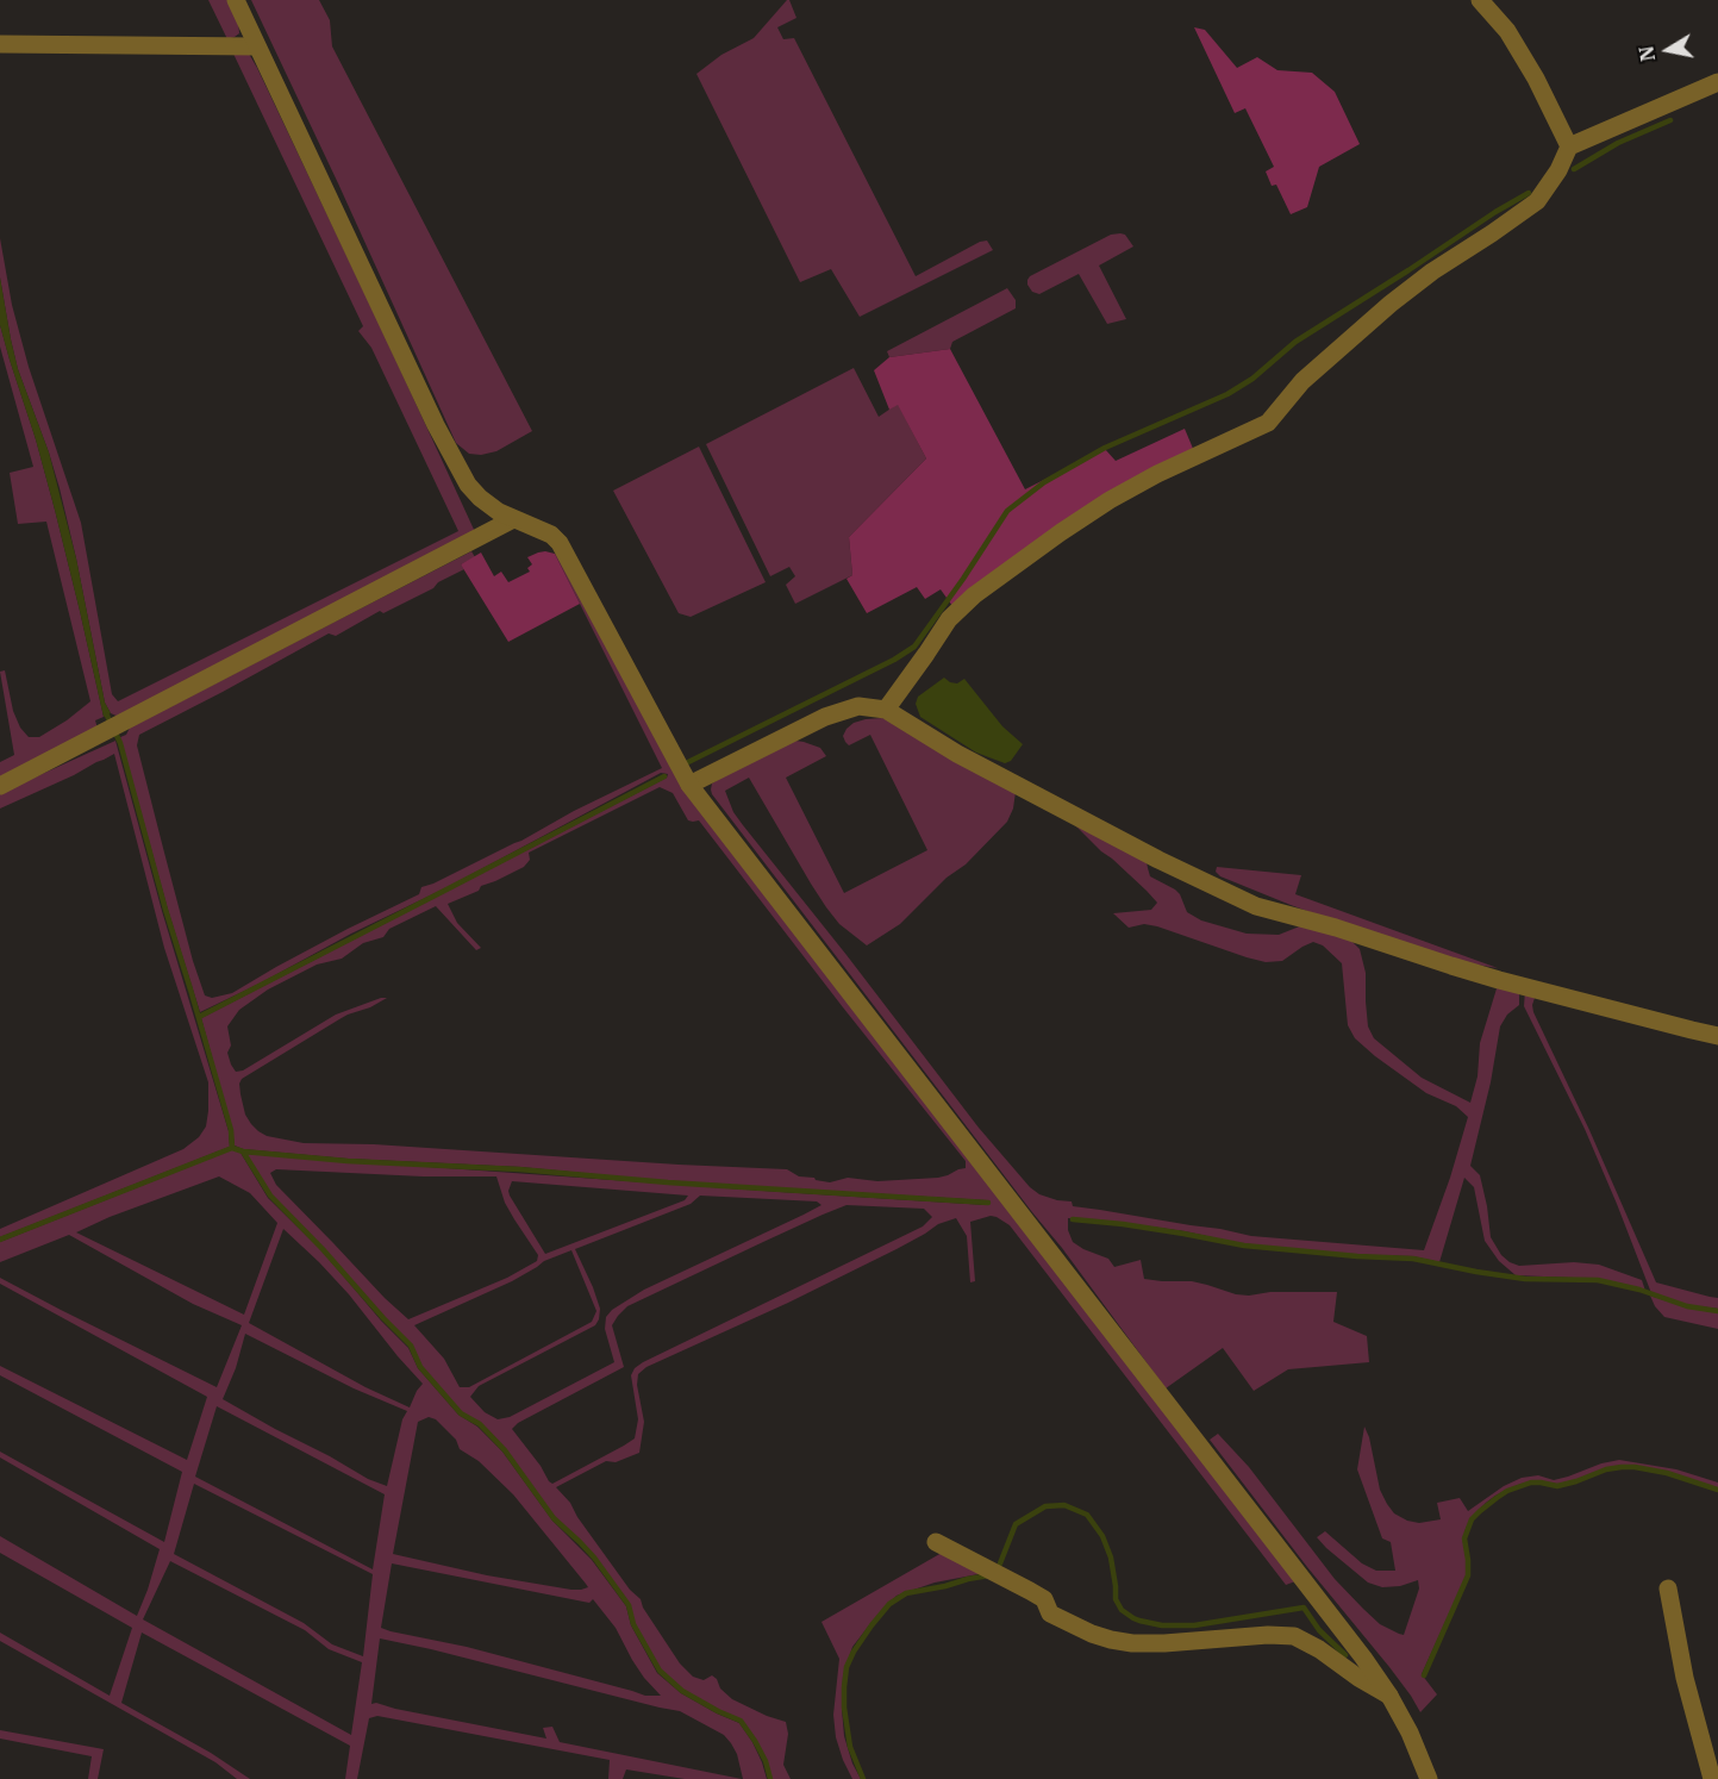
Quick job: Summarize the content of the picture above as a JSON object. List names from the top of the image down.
{
  "north": "left"
}
